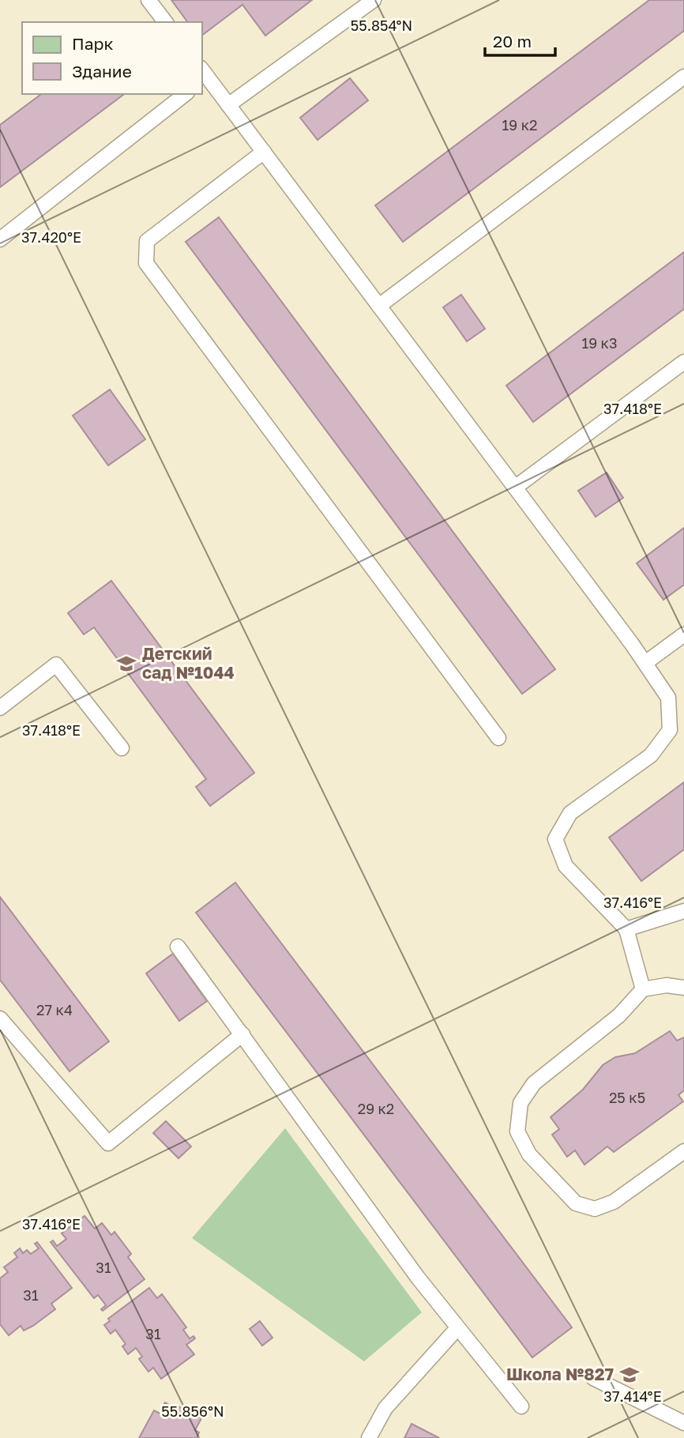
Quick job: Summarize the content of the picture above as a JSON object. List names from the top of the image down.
{
  "places": {
    "school or university": ["Детский сад №1044", "Школа №827"]
  },
  "house_numbers": [
    "19 к2",
    "19 к3",
    "27 к4",
    "25 к5",
    "29 к2",
    "31",
    "31",
    "31"
  ],
  "legend": ["Парк", "Здание"],
  "scale_bar": "20 m",
  "coordinates": [
    "55.854°N",
    "37.420°E",
    "37.418°E",
    "37.416°E",
    "37.414°E",
    "55.856°N"
  ]
}
